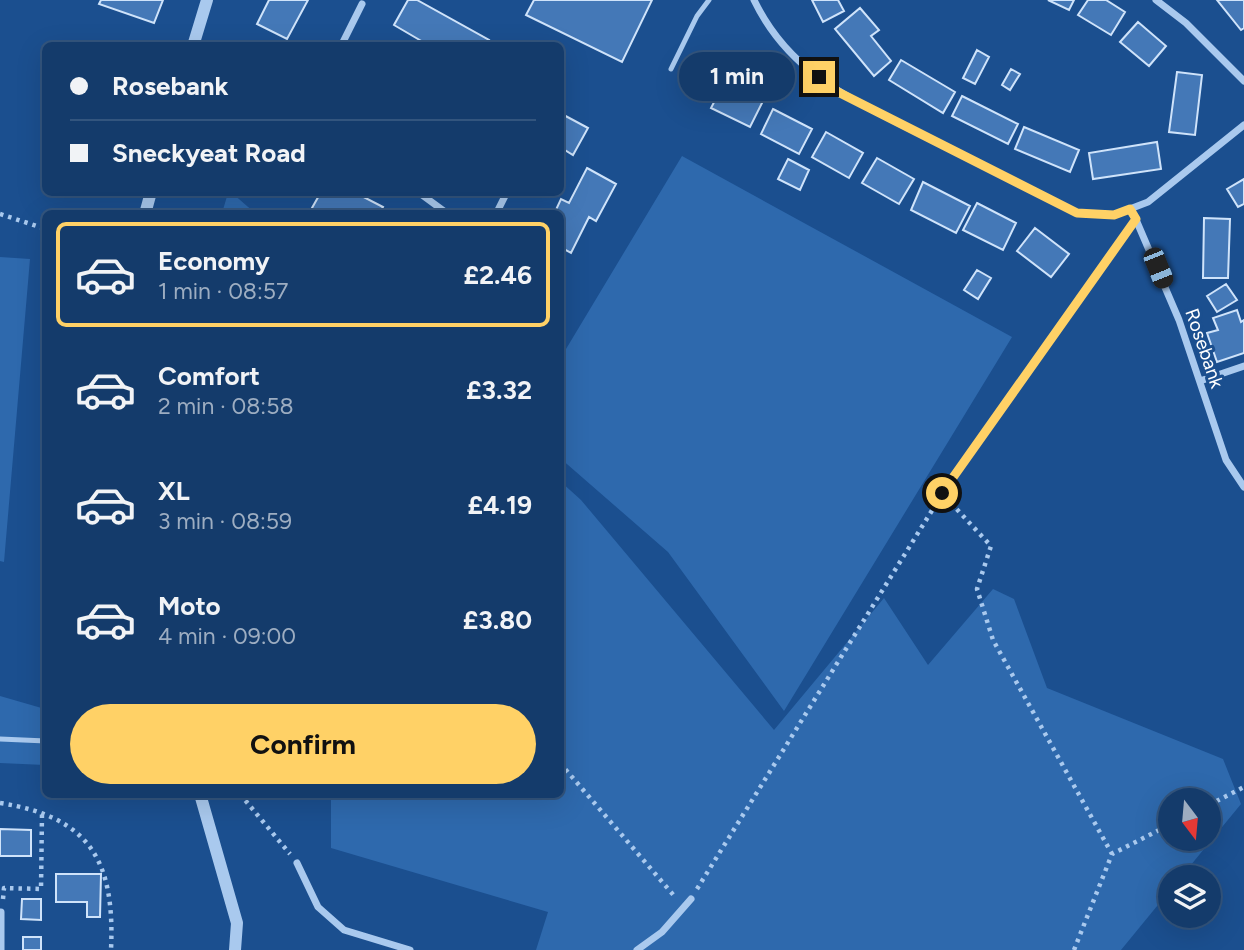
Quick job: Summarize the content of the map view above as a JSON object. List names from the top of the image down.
{
  "streets": {
    "street": ["Rosebank"]
  },
  "north": "bottom",
  "page": {
    "banner": ["Rosebank", "Sneckyeat Road"],
    "bubble": "1 min",
    "list": [
      {
        "name": "Economy",
        "note": "1 min · 08:57",
        "value": "£2.46"
      },
      {
        "name": "Comfort",
        "note": "2 min · 08:58",
        "value": "£3.32"
      },
      {
        "name": "XL",
        "note": "3 min · 08:59",
        "value": "£4.19"
      },
      {
        "name": "Moto",
        "note": "4 min · 09:00",
        "value": "£3.80"
      }
    ],
    "buttons": "Confirm"
  }
}
